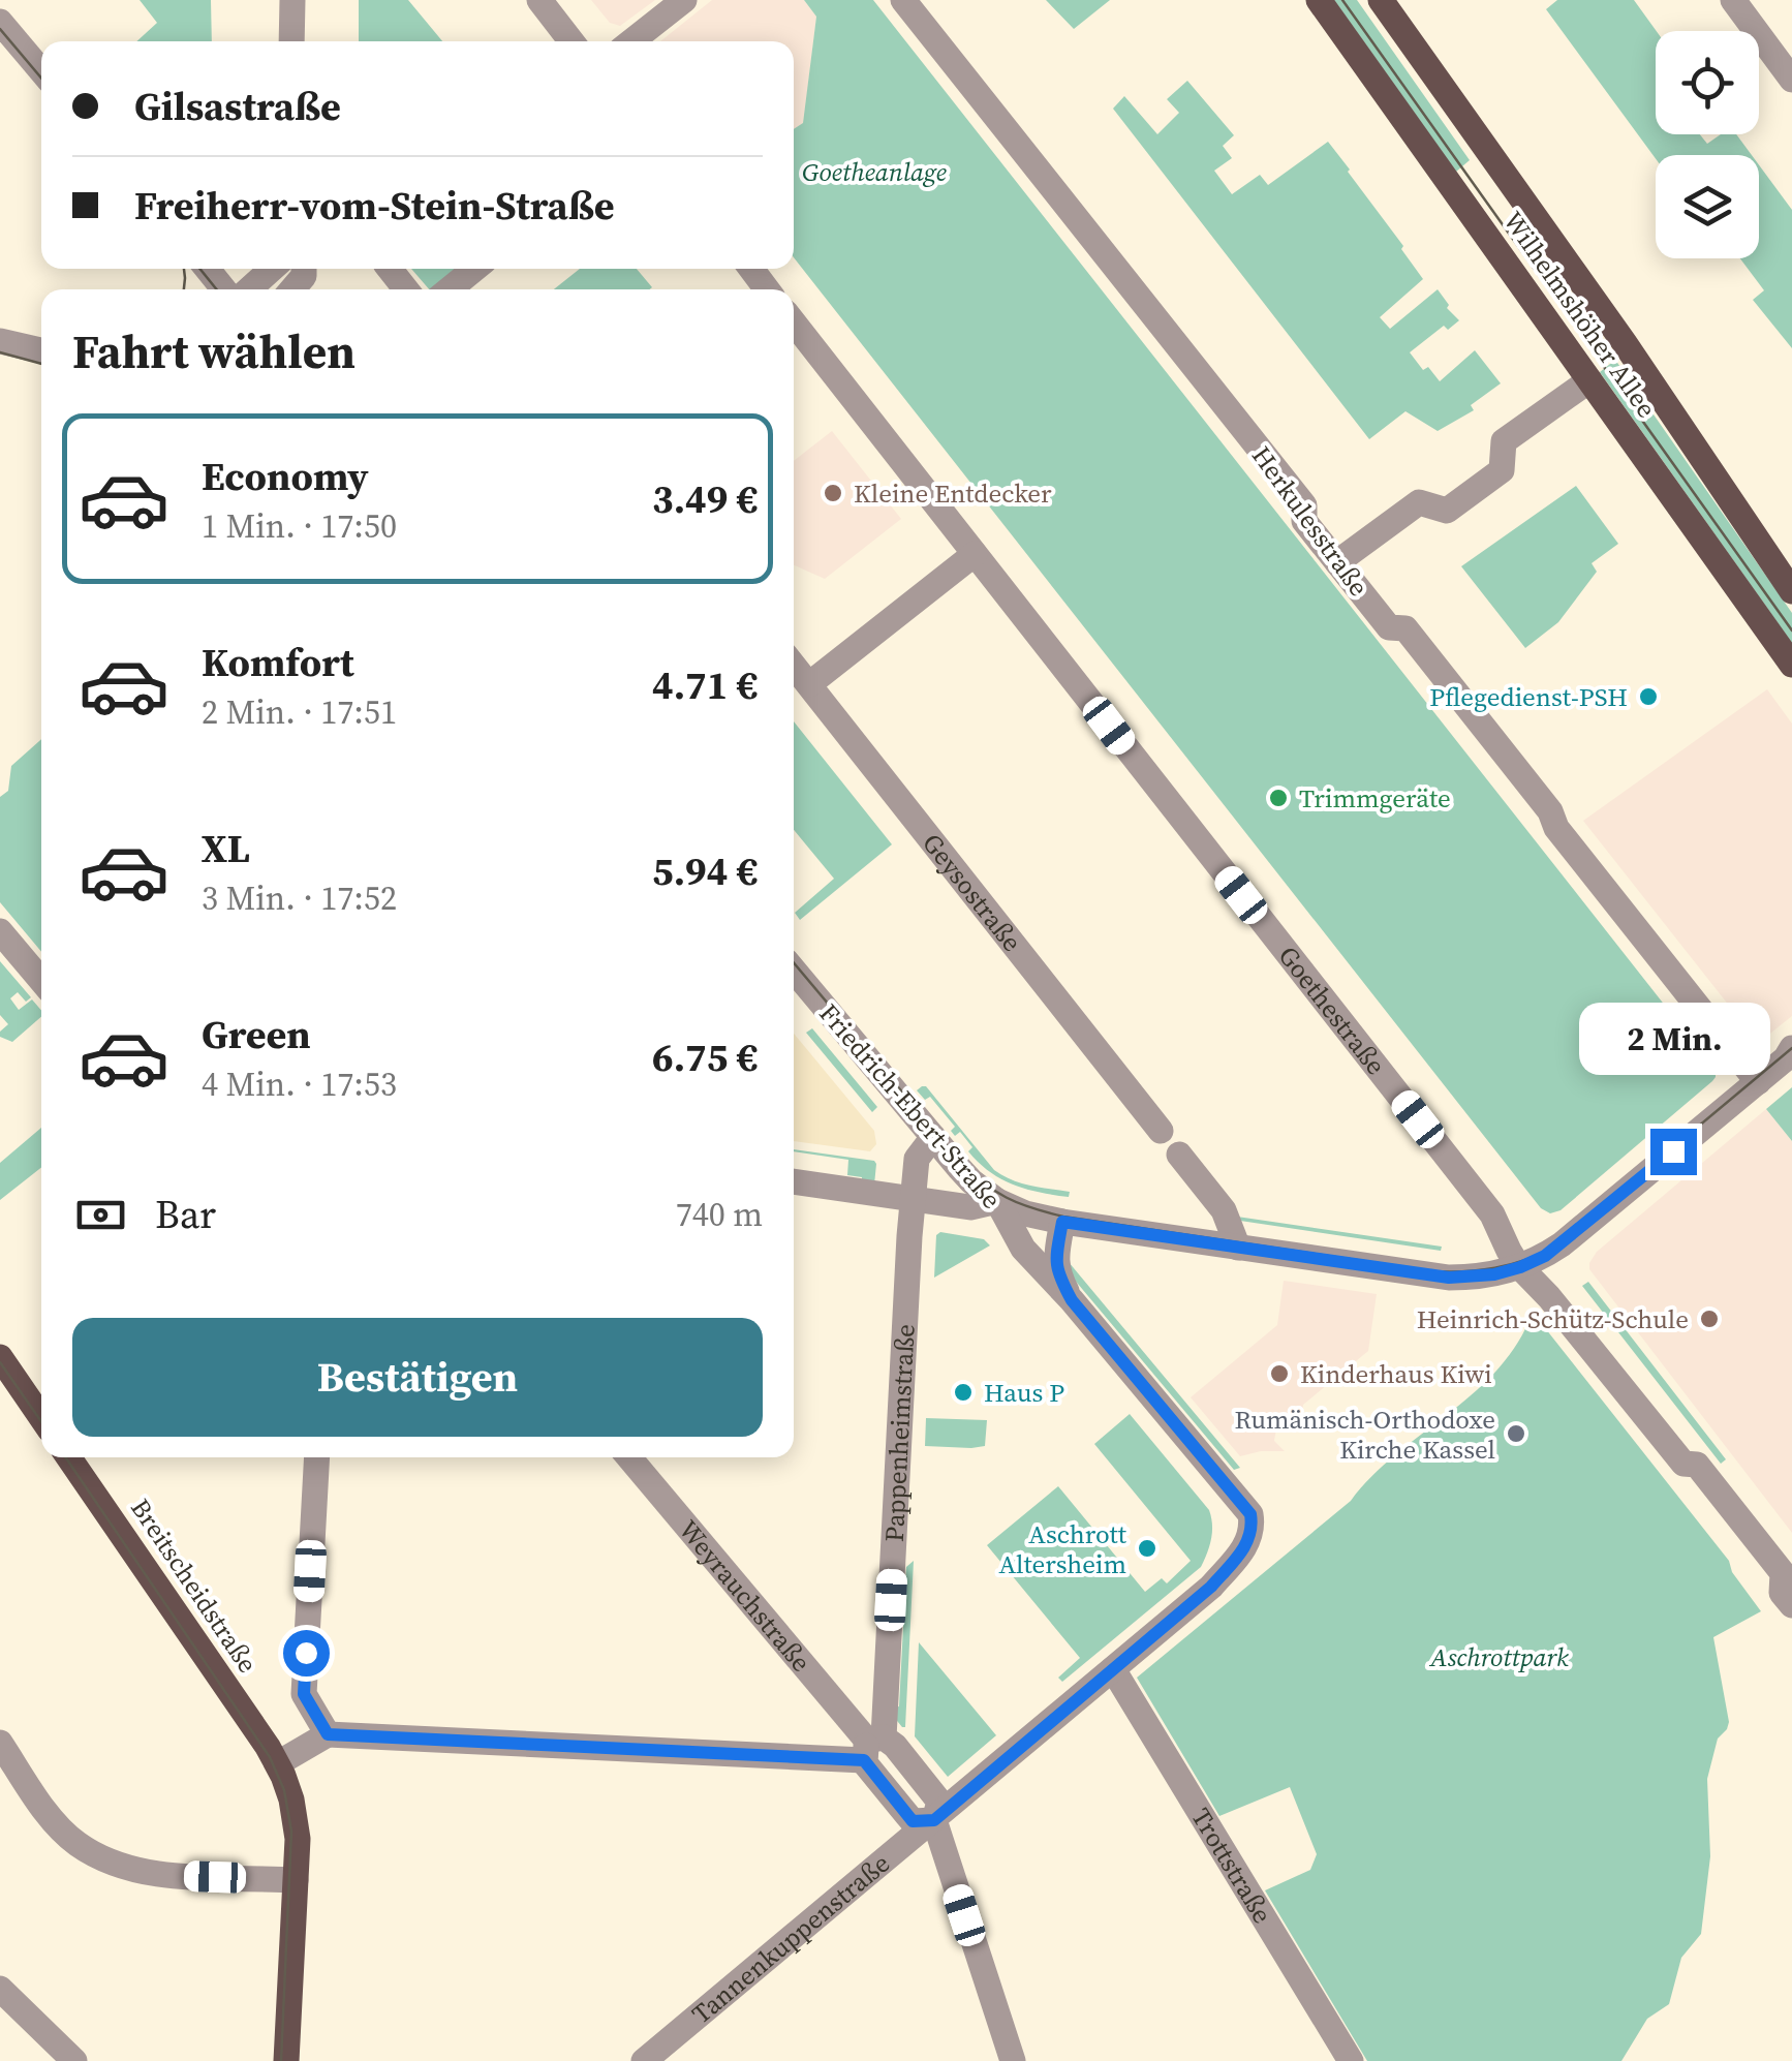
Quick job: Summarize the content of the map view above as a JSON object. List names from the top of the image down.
{
  "streets": {
    "main road": ["Wilhelmshöher Allee", "Breitscheidstraße"],
    "street": [
      "Herkulesstraße",
      "Geysostraße",
      "Goethestraße",
      "Friedrich-Ebert-Straße",
      "Pappenheimstraße",
      "Weyrauchstraße",
      "Trottstraße",
      "Tannenkuppenstraße"
    ]
  },
  "crossings": [
    ["Friedrich-Ebert-Straße", "Pappenheimstraße"],
    ["Friedrich-Ebert-Straße", "Tannenkuppenstraße"],
    ["Pappenheimstraße", "Weyrauchstraße"],
    ["Weyrauchstraße", "Tannenkuppenstraße"],
    ["Trottstraße", "Tannenkuppenstraße"]
  ],
  "parks": ["Goetheanlage", "Aschrottpark"],
  "places": [
    "Kleine Entdecker",
    "Pflegedienst-PSH",
    "Trimmgeräte",
    "Heinrich-Schütz-Schule",
    "Kinderhaus Kiwi",
    "Haus P",
    "Rumänisch-Orthodoxe Kirche Kassel",
    "Aschrott Altersheim"
  ],
  "page": {
    "banner": ["Gilsastraße", "Freiherr-vom-Stein-Straße"],
    "heading": "Fahrt wählen",
    "list": [
      {
        "name": "Economy",
        "note": "1 Min. · 17:50",
        "value": "3.49 €"
      },
      {
        "name": "Komfort",
        "note": "2 Min. · 17:51",
        "value": "4.71 €"
      },
      {
        "name": "XL",
        "note": "3 Min. · 17:52",
        "value": "5.94 €"
      },
      {
        "name": "Green",
        "note": "4 Min. · 17:53",
        "value": "6.75 €"
      }
    ],
    "bubble": "2 Min.",
    "pay": ["Bar", "740 m"],
    "buttons": "Bestätigen"
  }
}
